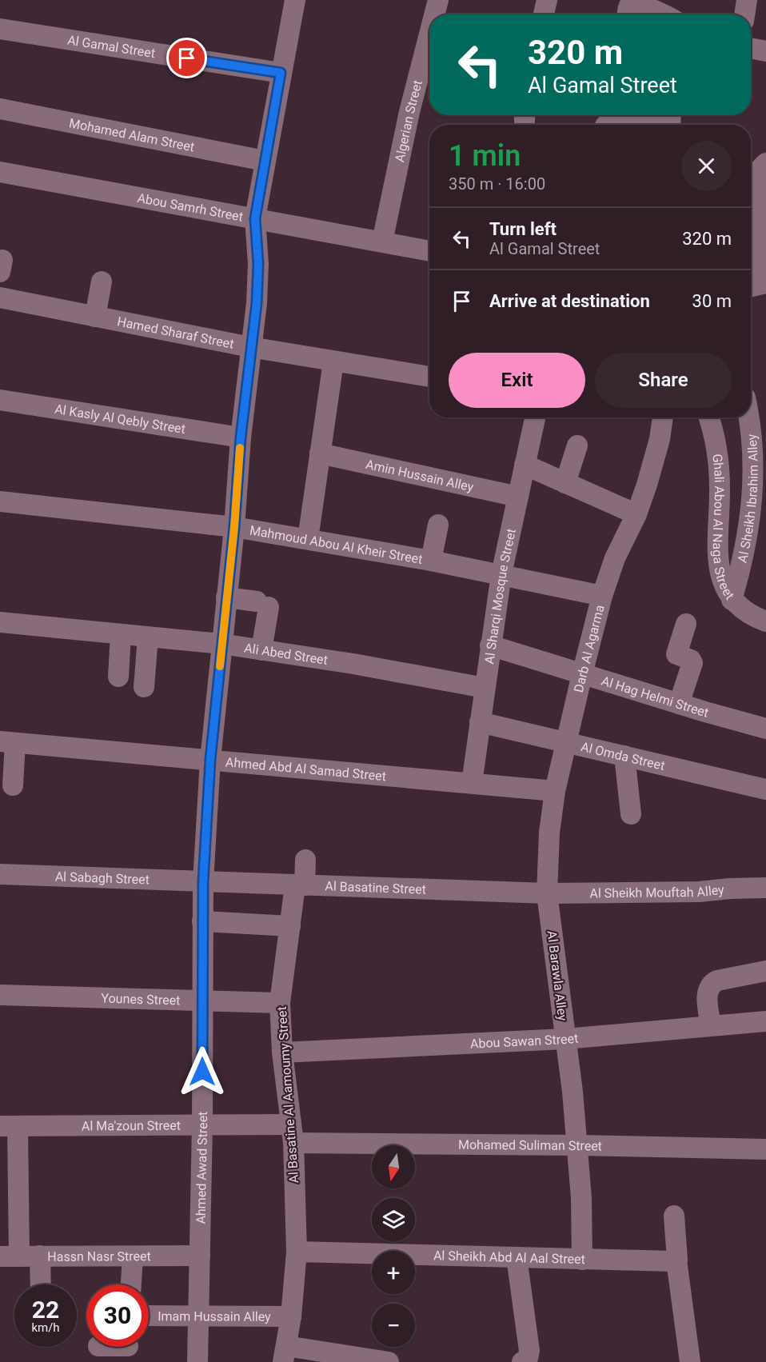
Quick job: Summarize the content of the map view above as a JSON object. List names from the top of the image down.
{
  "streets": {
    "street": [
      "Al Gamal Street",
      "Algerian Street",
      "Mohamed Alam Street",
      "Abou Samrh Street",
      "Hamed Sharaf Street",
      "Al Kasly Al Qebly Street",
      "Amin Hussain Alley",
      "Al Sheikh Ibrahim Alley",
      "Ghali Abou Al Naga Street",
      "Mahmoud Abou Al Kheir Street",
      "Al Sharqi Mosque Street",
      "Darb Al Agarma",
      "Ali Abed Street",
      "Al Hag Helmi Street",
      "Al Omda Street",
      "Ahmed Abd Al Samad Street",
      "Al Sabagh Street",
      "Al Basatine Street",
      "Al Sheikh Mouftah Alley",
      "Al Barawla Alley",
      "Younes Street",
      "Abou Sawan Street",
      "Al Basatine Al Aamoumy Street",
      "Al Ma'zoun Street",
      "Mohamed Suliman Street",
      "Ahmed Awad Street",
      "Hassn Nasr Street",
      "Al Sheikh Abd Al Aal Street",
      "Imam Hussain Alley"
    ]
  },
  "crossings": [
    ["Al Gamal Street", "Ahmed Awad Street"],
    ["Algerian Street", "Abou Samrh Street"],
    ["Mohamed Alam Street", "Ahmed Awad Street"],
    ["Abou Samrh Street", "Ahmed Awad Street"],
    ["Hamed Sharaf Street", "Ahmed Awad Street"],
    ["Al Kasly Al Qebly Street", "Ahmed Awad Street"],
    ["Amin Hussain Alley", "Al Sharqi Mosque Street"],
    ["Al Sheikh Ibrahim Alley", "Ghali Abou Al Naga Street"],
    ["Mahmoud Abou Al Kheir Street", "Al Sharqi Mosque Street"],
    ["Mahmoud Abou Al Kheir Street", "Darb Al Agarma"],
    ["Mahmoud Abou Al Kheir Street", "Ahmed Awad Street"],
    ["Al Sharqi Mosque Street", "Ali Abed Street"],
    ["Al Sharqi Mosque Street", "Al Hag Helmi Street"],
    ["Al Sharqi Mosque Street", "Al Omda Street"],
    ["Al Sharqi Mosque Street", "Ahmed Abd Al Samad Street"],
    ["Darb Al Agarma", "Al Hag Helmi Street"],
    ["Darb Al Agarma", "Al Omda Street"],
    ["Darb Al Agarma", "Ahmed Abd Al Samad Street"],
    ["Darb Al Agarma", "Al Basatine Street"],
    ["Darb Al Agarma", "Al Sheikh Mouftah Alley"],
    ["Darb Al Agarma", "Al Barawla Alley"],
    ["Ali Abed Street", "Ahmed Awad Street"],
    ["Ahmed Abd Al Samad Street", "Ahmed Awad Street"],
    ["Al Sabagh Street", "Al Basatine Street"],
    ["Al Sabagh Street", "Ahmed Awad Street"],
    ["Al Basatine Street", "Al Sheikh Mouftah Alley"],
    ["Al Basatine Street", "Al Barawla Alley"],
    ["Al Basatine Street", "Al Basatine Al Aamoumy Street"],
    ["Al Basatine Street", "Ahmed Awad Street"],
    ["Al Sheikh Mouftah Alley", "Al Barawla Alley"],
    ["Al Barawla Alley", "Abou Sawan Street"],
    ["Al Barawla Alley", "Mohamed Suliman Street"],
    ["Al Barawla Alley", "Al Sheikh Abd Al Aal Street"],
    ["Younes Street", "Al Basatine Al Aamoumy Street"],
    ["Younes Street", "Ahmed Awad Street"],
    ["Abou Sawan Street", "Al Basatine Al Aamoumy Street"],
    ["Al Basatine Al Aamoumy Street", "Al Ma'zoun Street"],
    ["Al Basatine Al Aamoumy Street", "Mohamed Suliman Street"],
    ["Al Basatine Al Aamoumy Street", "Al Sheikh Abd Al Aal Street"],
    ["Al Basatine Al Aamoumy Street", "Imam Hussain Alley"],
    ["Al Ma'zoun Street", "Mohamed Suliman Street"],
    ["Al Ma'zoun Street", "Ahmed Awad Street"],
    ["Ahmed Awad Street", "Hassn Nasr Street"],
    ["Ahmed Awad Street", "Imam Hussain Alley"]
  ],
  "north": "bottom",
  "page": {
    "turn": ["320 m", "Al Gamal Street"],
    "heading": ["1 min", "350 m · 16:00"],
    "list": [
      {
        "name": "Turn left",
        "note": "Al Gamal Street",
        "value": "320 m"
      },
      {
        "name": "Arrive at destination",
        "value": "30 m"
      }
    ],
    "buttons": ["Exit", "Share"],
    "map_buttons": ["+", "−"],
    "speed": "22 km/h",
    "limit": "30"
  }
}
